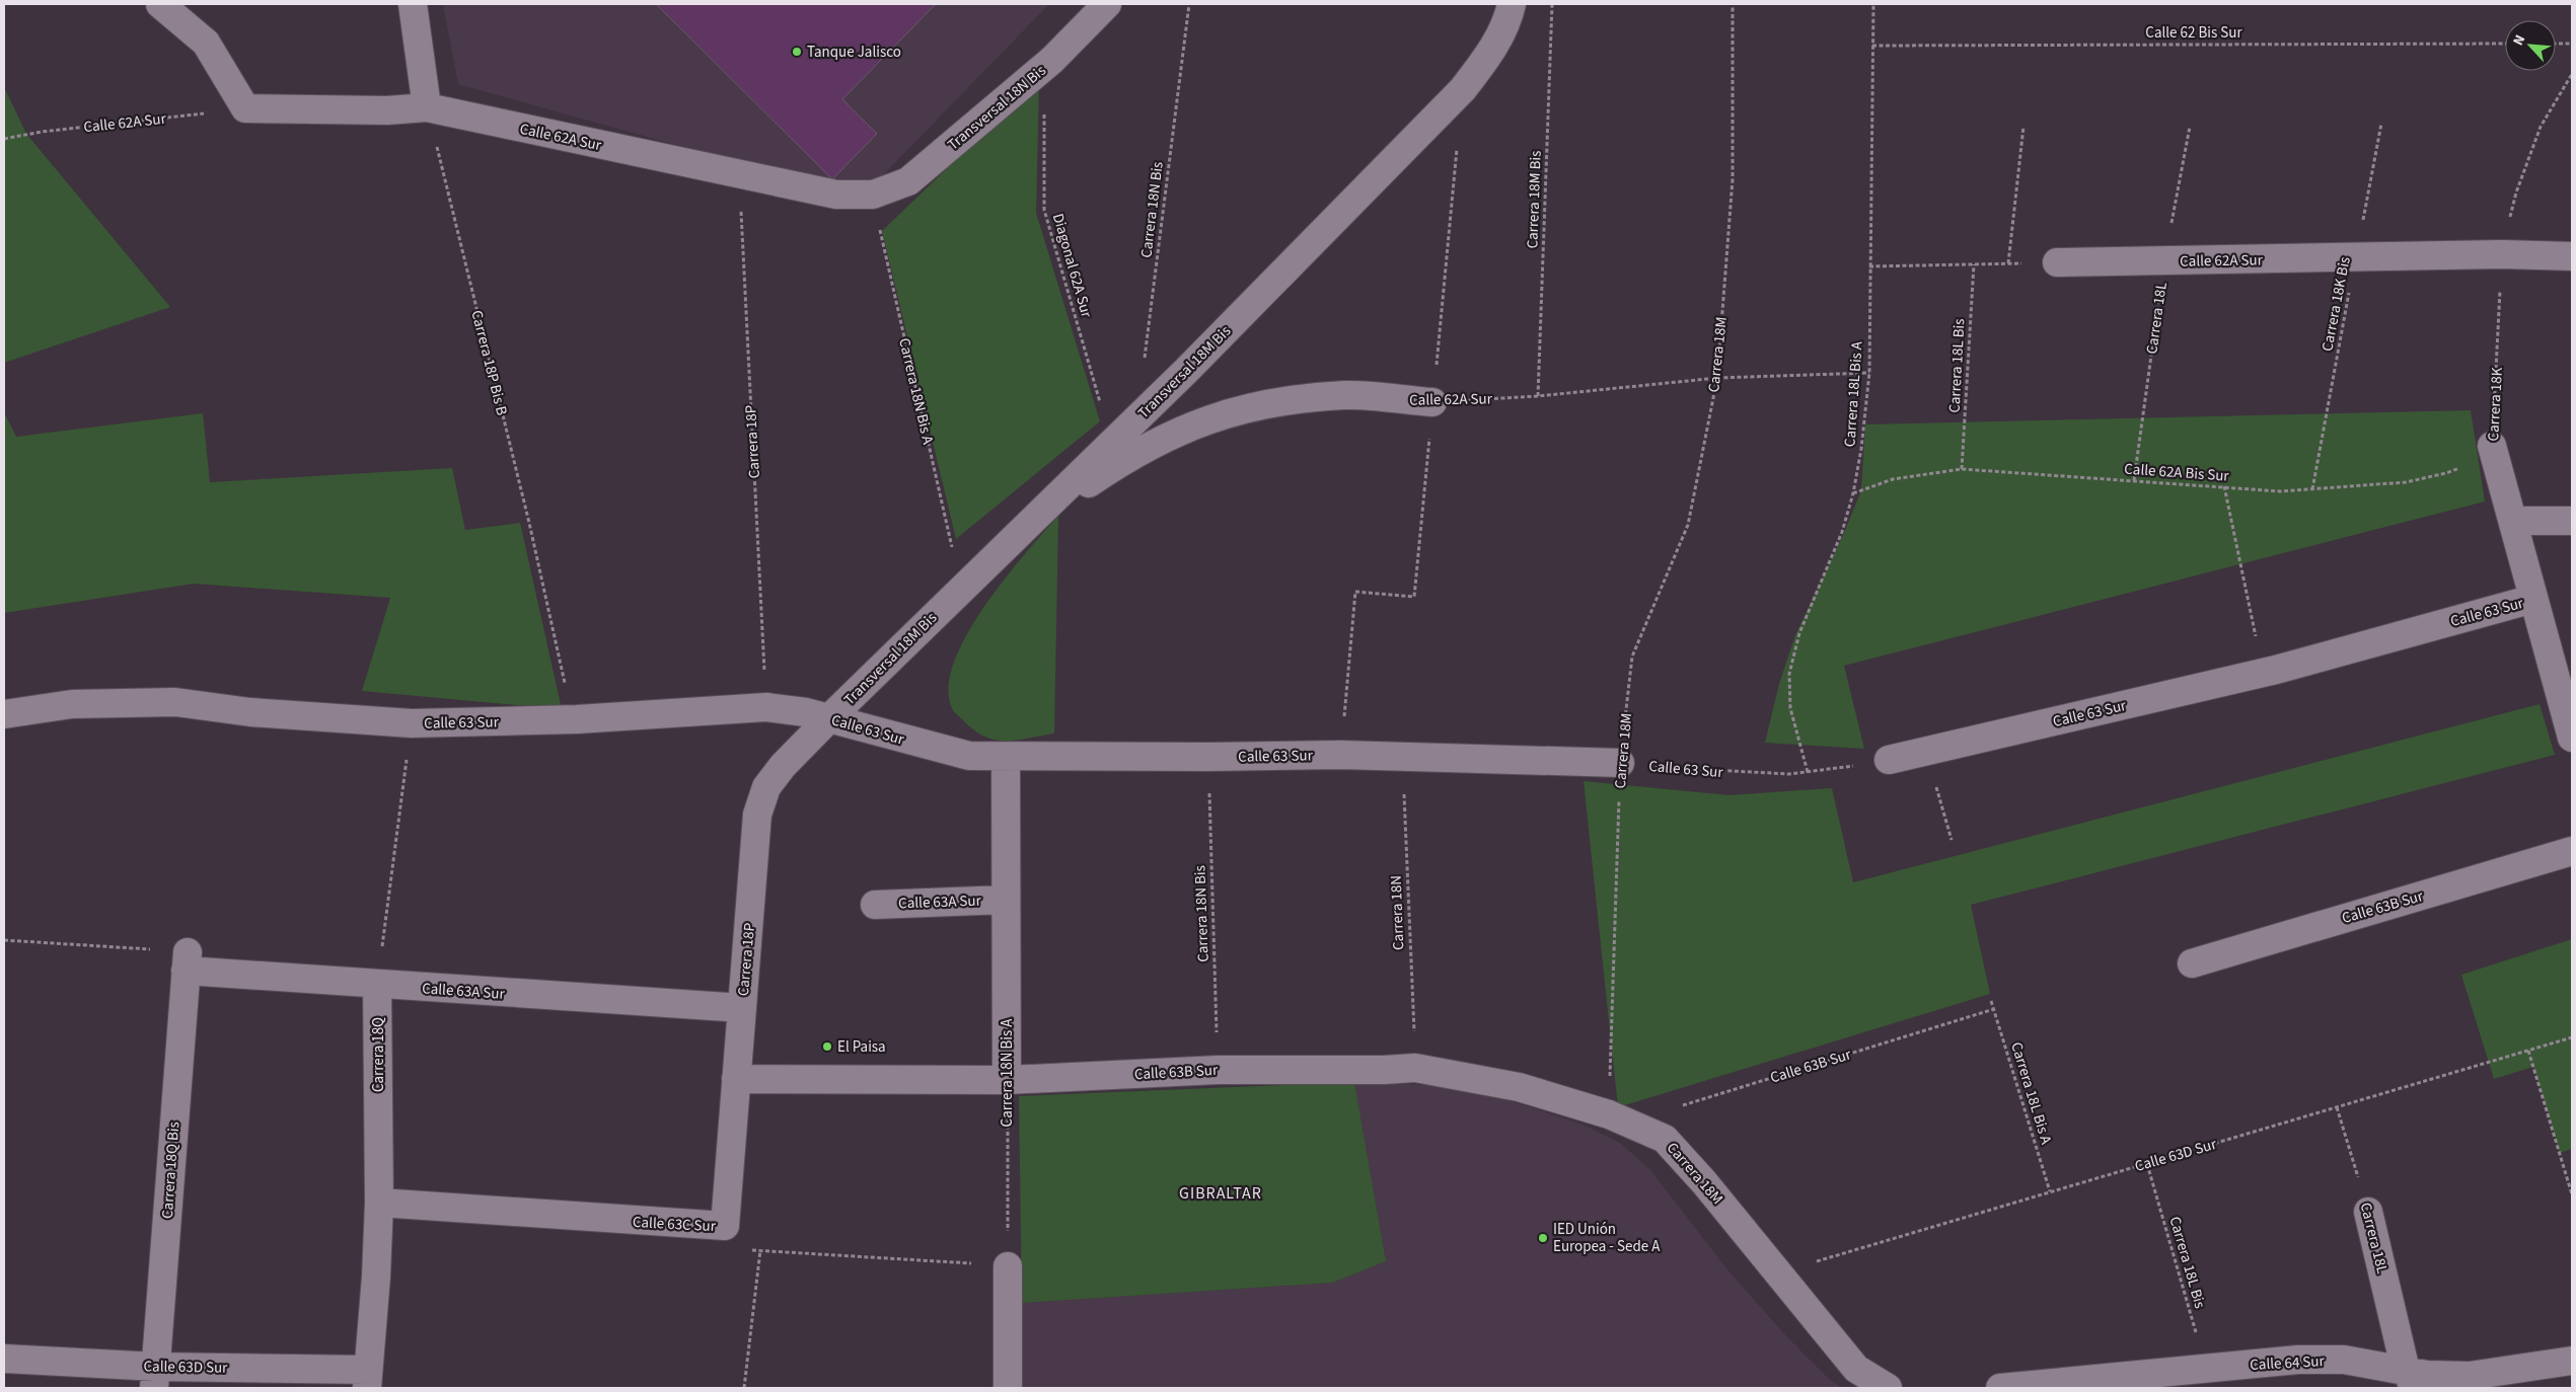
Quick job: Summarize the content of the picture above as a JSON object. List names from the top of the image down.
{
  "streets": {
    "street": [
      "Transversal 18N Bis",
      "Calle 62A Sur",
      "Carrera 18L",
      "Carrera 18M",
      "Transversal 18M Bis",
      "Carrera 18N Bis A",
      "Carrera 18K",
      "Carrera 18P",
      "Calle 63 Sur",
      "Calle 63A Sur",
      "Calle 63B Sur",
      "Carrera 18Q",
      "Calle 63D Sur",
      "Carrera 18Q Bis",
      "Calle 63C Sur",
      "Calle 64 Sur"
    ],
    "path": [
      "Calle 62 Bis Sur",
      "Carrera 18M Bis",
      "Carrera 18N Bis",
      "Diagonal 62A Sur",
      "Carrera 18K Bis",
      "Carrera 18P Bis B",
      "Carrera 18L Bis",
      "Carrera 18L Bis A",
      "Calle 62A Bis Sur",
      "Carrera 18N"
    ]
  },
  "crossings": [
    ["Calle 62 Bis Sur", "Carrera 18L Bis A"],
    ["Transversal 18N Bis", "Calle 62A Sur"],
    ["Transversal 18N Bis", "Diagonal 62A Sur"],
    ["Transversal 18N Bis", "Carrera 18N Bis A"],
    ["Calle 62A Sur", "Carrera 18M Bis"],
    ["Calle 62A Sur", "Carrera 18K Bis"],
    ["Calle 62A Sur", "Carrera 18L"],
    ["Calle 62A Sur", "Carrera 18M"],
    ["Calle 62A Sur", "Carrera 18P Bis B"],
    ["Calle 62A Sur", "Transversal 18M Bis"],
    ["Calle 62A Sur", "Carrera 18N Bis A"],
    ["Calle 62A Sur", "Carrera 18L Bis A"],
    ["Calle 62A Sur", "Carrera 18K"],
    ["Calle 62A Sur", "Carrera 18P"],
    ["Carrera 18N Bis", "Calle 63 Sur"],
    ["Carrera 18N Bis", "Calle 63B Sur"],
    ["Diagonal 62A Sur", "Transversal 18M Bis"],
    ["Carrera 18K Bis", "Calle 62A Bis Sur"],
    ["Carrera 18L", "Calle 62A Bis Sur"],
    ["Carrera 18L", "Calle 63D Sur"],
    ["Carrera 18L", "Calle 64 Sur"],
    ["Carrera 18M", "Calle 63 Sur"],
    ["Carrera 18M", "Calle 63B Sur"],
    ["Carrera 18M", "Calle 63D Sur"],
    ["Carrera 18P Bis B", "Calle 63 Sur"],
    ["Carrera 18L Bis", "Calle 62A Bis Sur"],
    ["Carrera 18L Bis", "Calle 63D Sur"],
    ["Carrera 18L Bis", "Calle 64 Sur"],
    ["Transversal 18M Bis", "Carrera 18N Bis A"],
    ["Transversal 18M Bis", "Carrera 18P"],
    ["Transversal 18M Bis", "Calle 63 Sur"],
    ["Carrera 18N Bis A", "Calle 63 Sur"],
    ["Carrera 18N Bis A", "Calle 63A Sur"],
    ["Carrera 18N Bis A", "Calle 63B Sur"],
    ["Carrera 18N Bis A", "Calle 63C Sur"],
    ["Carrera 18L Bis A", "Calle 62A Bis Sur"],
    ["Carrera 18L Bis A", "Calle 63 Sur"],
    ["Carrera 18L Bis A", "Calle 63B Sur"],
    ["Carrera 18L Bis A", "Calle 63D Sur"],
    ["Carrera 18K", "Calle 62A Bis Sur"],
    ["Carrera 18K", "Calle 63 Sur"],
    ["Carrera 18P", "Calle 63 Sur"],
    ["Carrera 18P", "Calle 63A Sur"],
    ["Carrera 18P", "Calle 63B Sur"],
    ["Carrera 18P", "Calle 63C Sur"],
    ["Calle 63 Sur", "Carrera 18N"],
    ["Calle 63A Sur", "Carrera 18Q"],
    ["Calle 63A Sur", "Carrera 18Q Bis"],
    ["Calle 63B Sur", "Carrera 18N"],
    ["Carrera 18Q", "Calle 63D Sur"],
    ["Carrera 18Q", "Calle 63C Sur"],
    ["Calle 63D Sur", "Carrera 18Q Bis"]
  ],
  "districts": ["GIBRALTAR"],
  "places": ["Tanque Jalisco", "El Paisa", "IED Unión Europea - Sede A"],
  "north": "top left"
}
